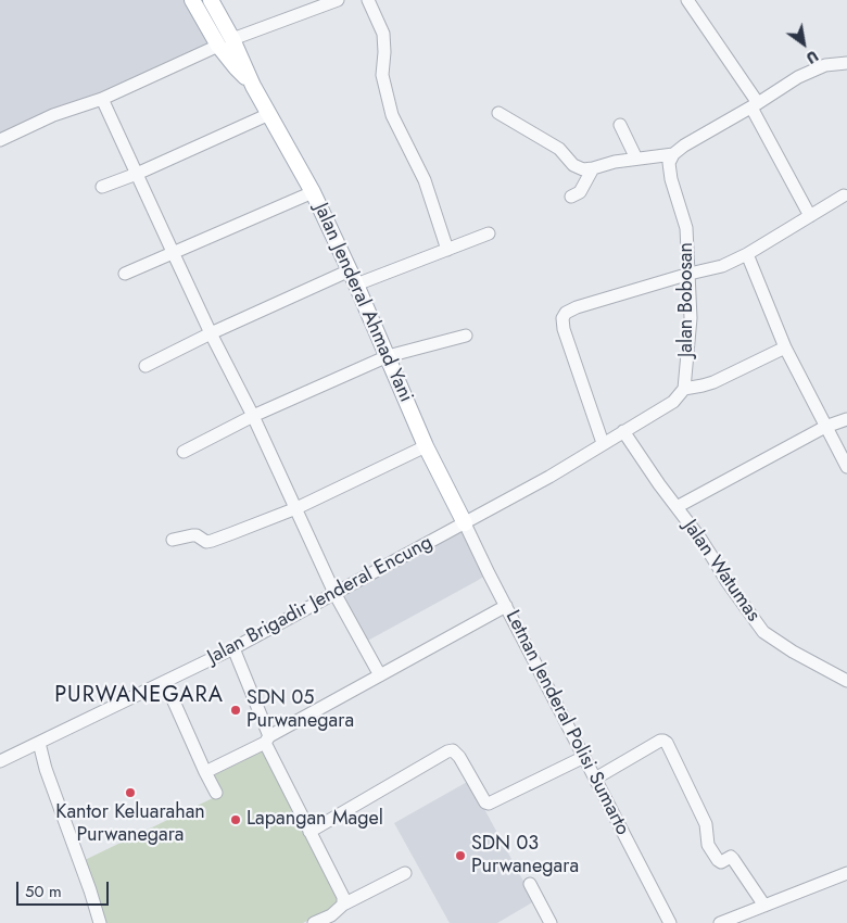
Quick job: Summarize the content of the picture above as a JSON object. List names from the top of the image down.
{
  "streets": {
    "main road": ["Jalan Jenderal Ahmad Yani"],
    "street": [
      "Jalan Bobosan",
      "Jalan Watumas",
      "Jalan Brigadir Jenderal Encung",
      "Letnan Jenderal Polisi Sumarto"
    ]
  },
  "crossings": [
    ["Jalan Jenderal Ahmad Yani", "Jalan Brigadir Jenderal Encung"],
    ["Jalan Jenderal Ahmad Yani", "Letnan Jenderal Polisi Sumarto"],
    ["Jalan Brigadir Jenderal Encung", "Letnan Jenderal Polisi Sumarto"]
  ],
  "districts": ["PURWANEGARA"],
  "places": [
    "SDN 05 Purwanegara",
    "Kantor Keluarahan Purwanegara",
    "Lapangan Magel",
    "SDN 03 Purwanegara"
  ],
  "scale_bar": "50 m",
  "north": "bottom right"
}
